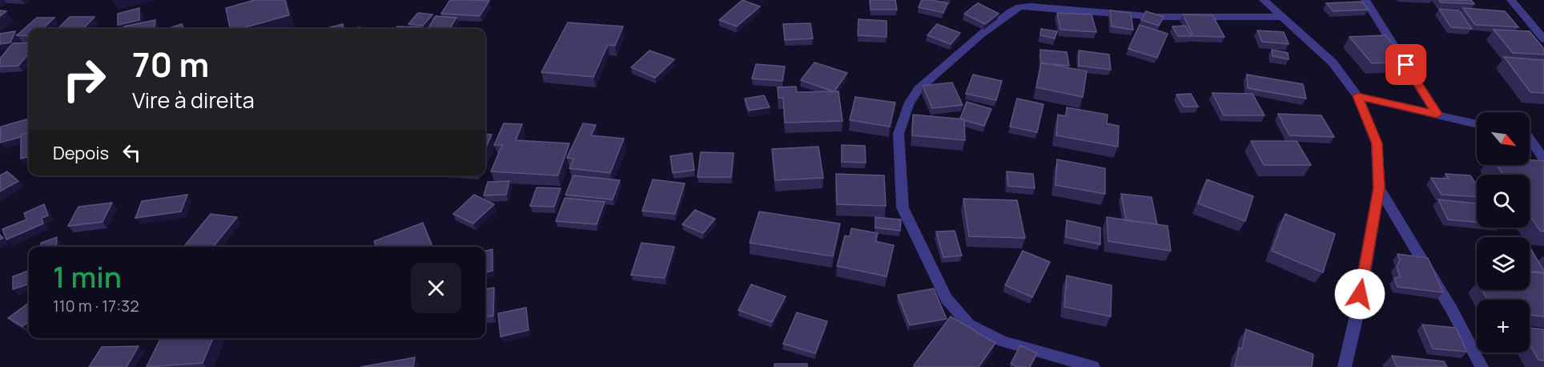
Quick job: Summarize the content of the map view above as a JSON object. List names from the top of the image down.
{
  "north": "bottom right",
  "page": {
    "turn": ["70 m", "Vire à direita"],
    "map_buttons": "+",
    "then": "Depois",
    "heading": ["1 min", "110 m · 17:32"]
  }
}
